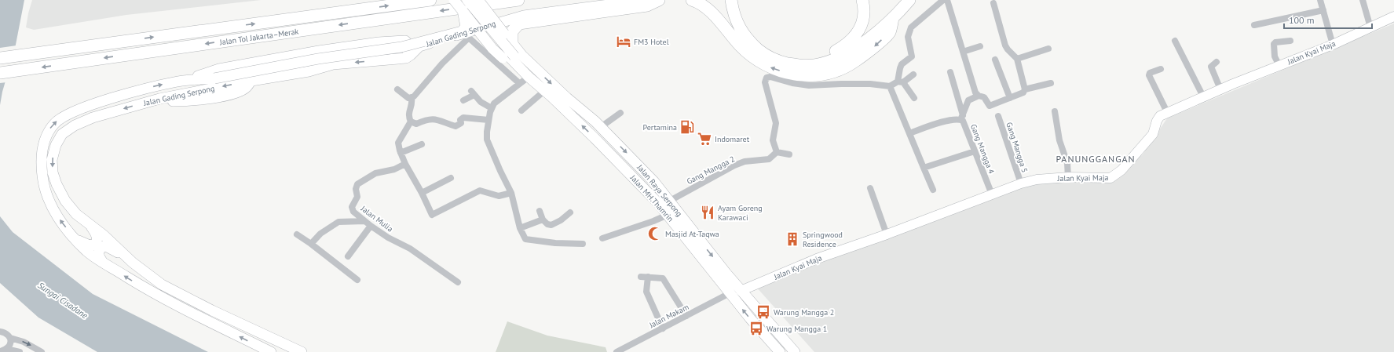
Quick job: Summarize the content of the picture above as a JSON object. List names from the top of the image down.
{
  "streets": {
    "highway": ["Jalan Tol Jakarta–Merak"],
    "main road": [
      "Jalan Gading Serpong",
      "Jalan Kyai Maja",
      "Jalan Raya Serpong",
      "Jalan MH.Thamrin"
    ],
    "street": [
      "Gang Mangga 5",
      "Gang Mangga 4",
      "Gang Mangga 2",
      "Jalan Mulia",
      "Jalan Makam"
    ]
  },
  "crossings": [
    ["Jalan Kyai Maja", "Gang Mangga 5"],
    ["Jalan Kyai Maja", "Gang Mangga 4"],
    ["Jalan Kyai Maja", "Jalan Raya Serpong"],
    ["Gang Mangga 2", "Jalan Raya Serpong"],
    ["Jalan Raya Serpong", "Jalan MH.Thamrin"],
    ["Jalan MH.Thamrin", "Jalan Makam"]
  ],
  "one_way": ["Jalan Raya Serpong", "Jalan MH.Thamrin"],
  "districts": ["PANUNGGANGAN"],
  "water": ["Sungai Cisadane"],
  "places": {
    "hotel": ["FM3 Hotel"],
    "fuel station": ["Pertamina"],
    "supermarket": ["Indomaret"],
    "restaurant": ["Ayam Goreng Karawaci"],
    "mosque": ["Masjid At-Taqwa"],
    "building": ["Springwood Residence"],
    "bus stop": ["Warung Mangga 2", "Warung Mangga 1"]
  },
  "scale_bar": "100 m"
}
